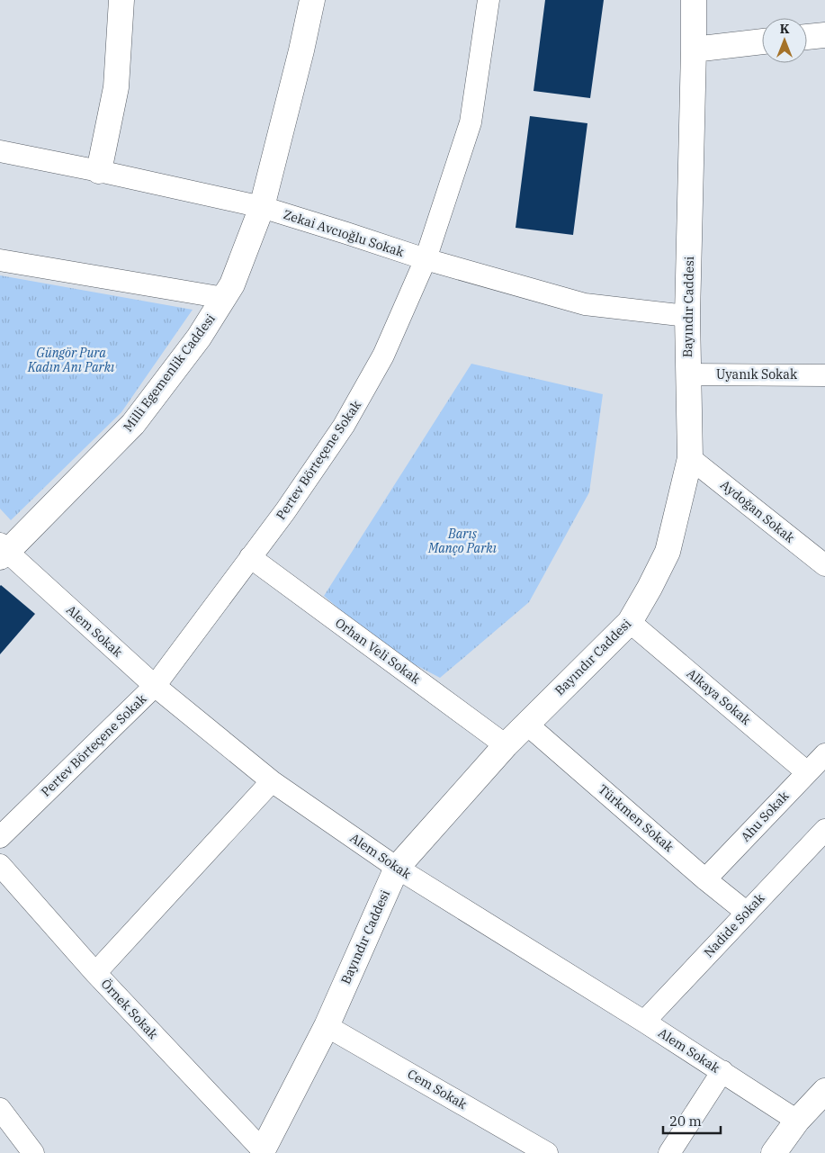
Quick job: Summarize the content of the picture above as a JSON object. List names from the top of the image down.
{
  "streets": {
    "street": [
      "Zekai Avcıoğlu Sokak",
      "Bayındır Caddesi",
      "Milli Egemenlik Caddesi",
      "Uyanık Sokak",
      "Pertev Börteçene Sokak",
      "Aydoğan Sokak",
      "Alem Sokak",
      "Orhan Veli Sokak",
      "Alkaya Sokak",
      "Ahu Sokak",
      "Türkmen Sokak",
      "Nadide Sokak",
      "Örnek Sokak",
      "Cem Sokak"
    ]
  },
  "crossings": [
    ["Zekai Avcıoğlu Sokak", "Bayındır Caddesi"],
    ["Zekai Avcıoğlu Sokak", "Milli Egemenlik Caddesi"],
    ["Zekai Avcıoğlu Sokak", "Pertev Börteçene Sokak"],
    ["Bayındır Caddesi", "Uyanık Sokak"],
    ["Bayındır Caddesi", "Aydoğan Sokak"],
    ["Bayındır Caddesi", "Alem Sokak"],
    ["Bayındır Caddesi", "Orhan Veli Sokak"],
    ["Bayındır Caddesi", "Alkaya Sokak"],
    ["Bayındır Caddesi", "Türkmen Sokak"],
    ["Bayındır Caddesi", "Örnek Sokak"],
    ["Bayındır Caddesi", "Cem Sokak"],
    ["Milli Egemenlik Caddesi", "Alem Sokak"],
    ["Pertev Börteçene Sokak", "Alem Sokak"],
    ["Pertev Börteçene Sokak", "Orhan Veli Sokak"],
    ["Alem Sokak", "Nadide Sokak"],
    ["Alkaya Sokak", "Ahu Sokak"],
    ["Ahu Sokak", "Türkmen Sokak"],
    ["Türkmen Sokak", "Nadide Sokak"]
  ],
  "parks": ["Güngör Pura Kadın Anı Parkı", "Barış Manço Parkı"],
  "scale_bar": "20 m",
  "north": "top"
}
